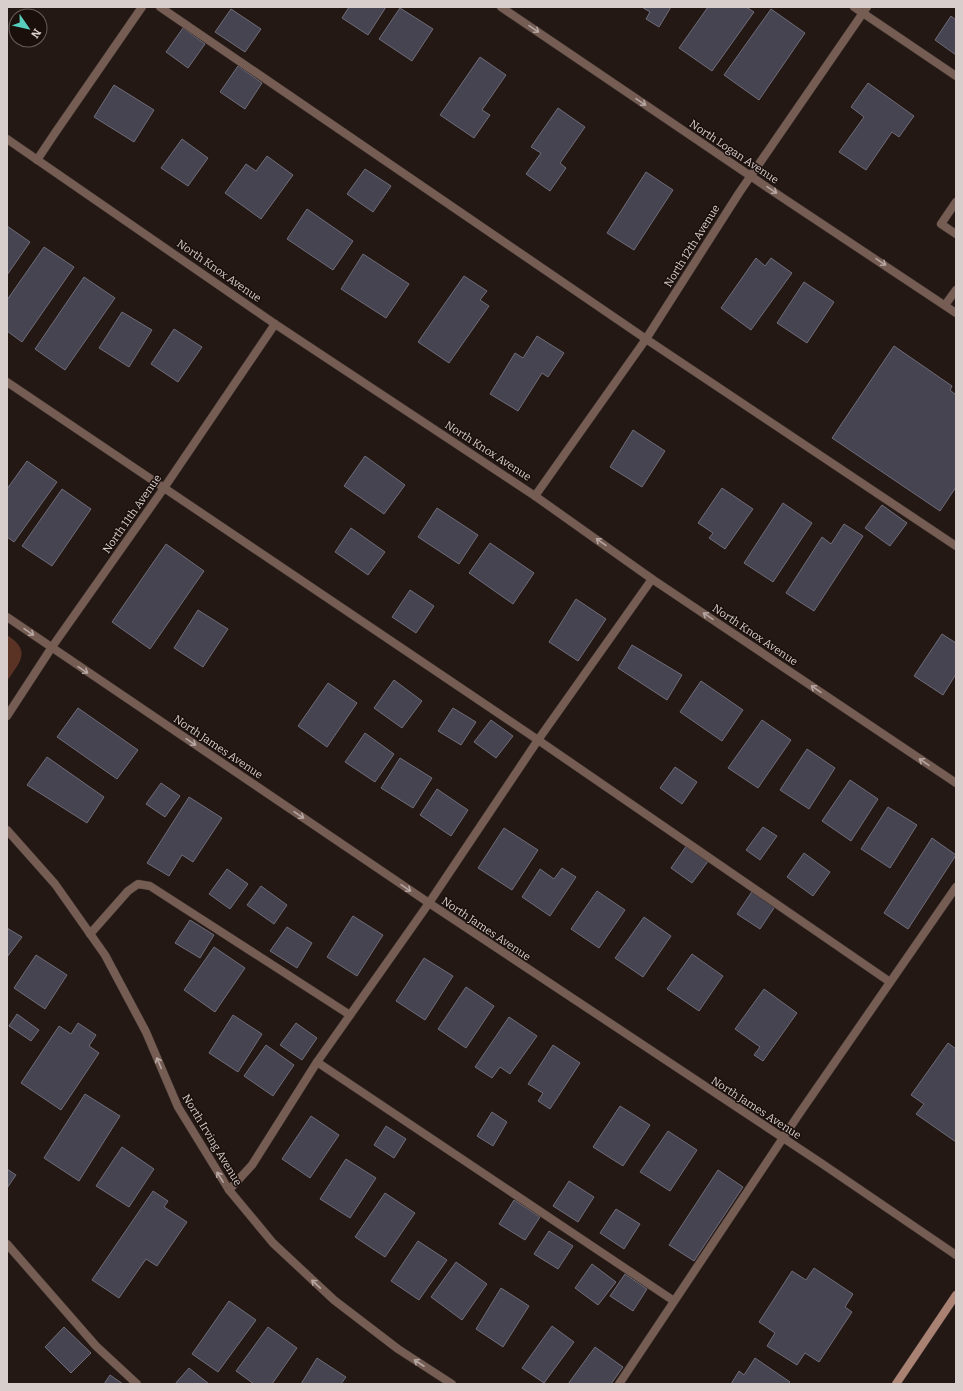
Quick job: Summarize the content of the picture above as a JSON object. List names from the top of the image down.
{
  "streets": {
    "street": [
      "North Logan Avenue",
      "North 12th Avenue",
      "North Knox Avenue",
      "North 11th Avenue",
      "North James Avenue",
      "North Irving Avenue"
    ]
  },
  "crossings": [
    ["North Logan Avenue", "North 12th Avenue"],
    ["North 12th Avenue", "North Knox Avenue"],
    ["North Knox Avenue", "North 11th Avenue"],
    ["North 11th Avenue", "North James Avenue"]
  ],
  "one_way": [
    "North Logan Avenue",
    "North Knox Avenue",
    "North James Avenue",
    "North Irving Avenue"
  ],
  "north": "bottom right"
}
